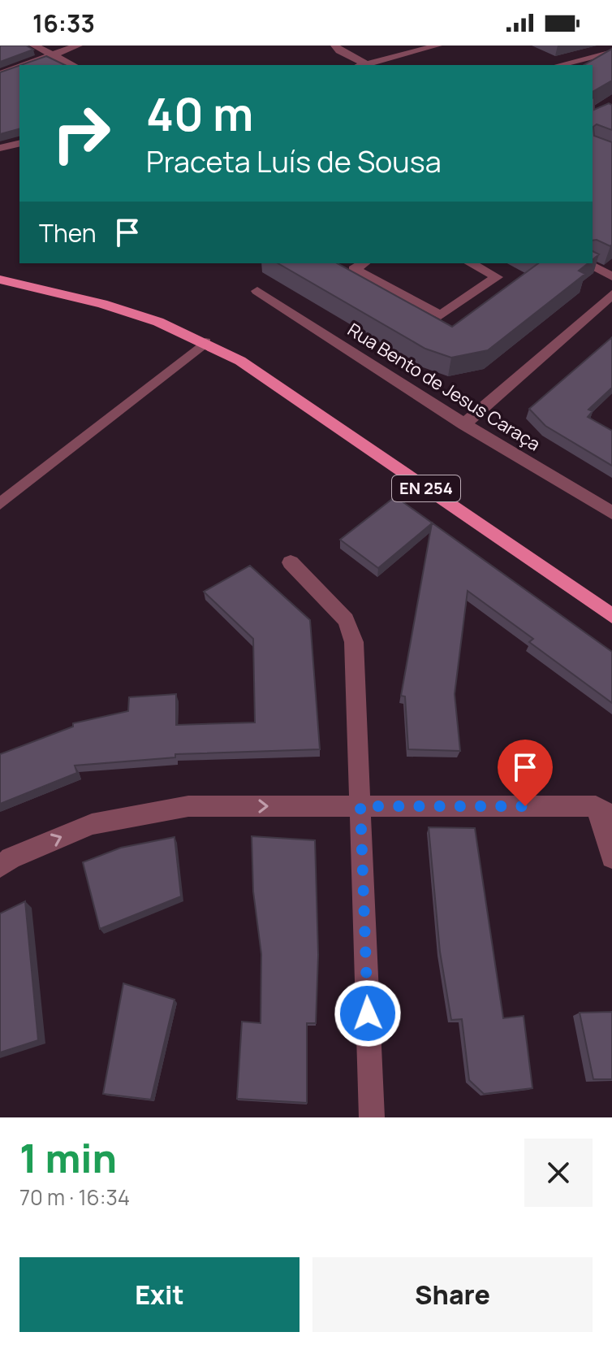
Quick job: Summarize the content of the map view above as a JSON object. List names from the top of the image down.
{
  "streets": {
    "main road": ["EN 254"],
    "street": ["Rua Bento de Jesus Caraça"]
  },
  "page": {
    "status": "16:33",
    "turn": ["40 m", "Praceta Luís de Sousa"],
    "then": "Then",
    "heading": ["1 min", "70 m · 16:34"],
    "buttons": ["Exit", "Share"]
  }
}
